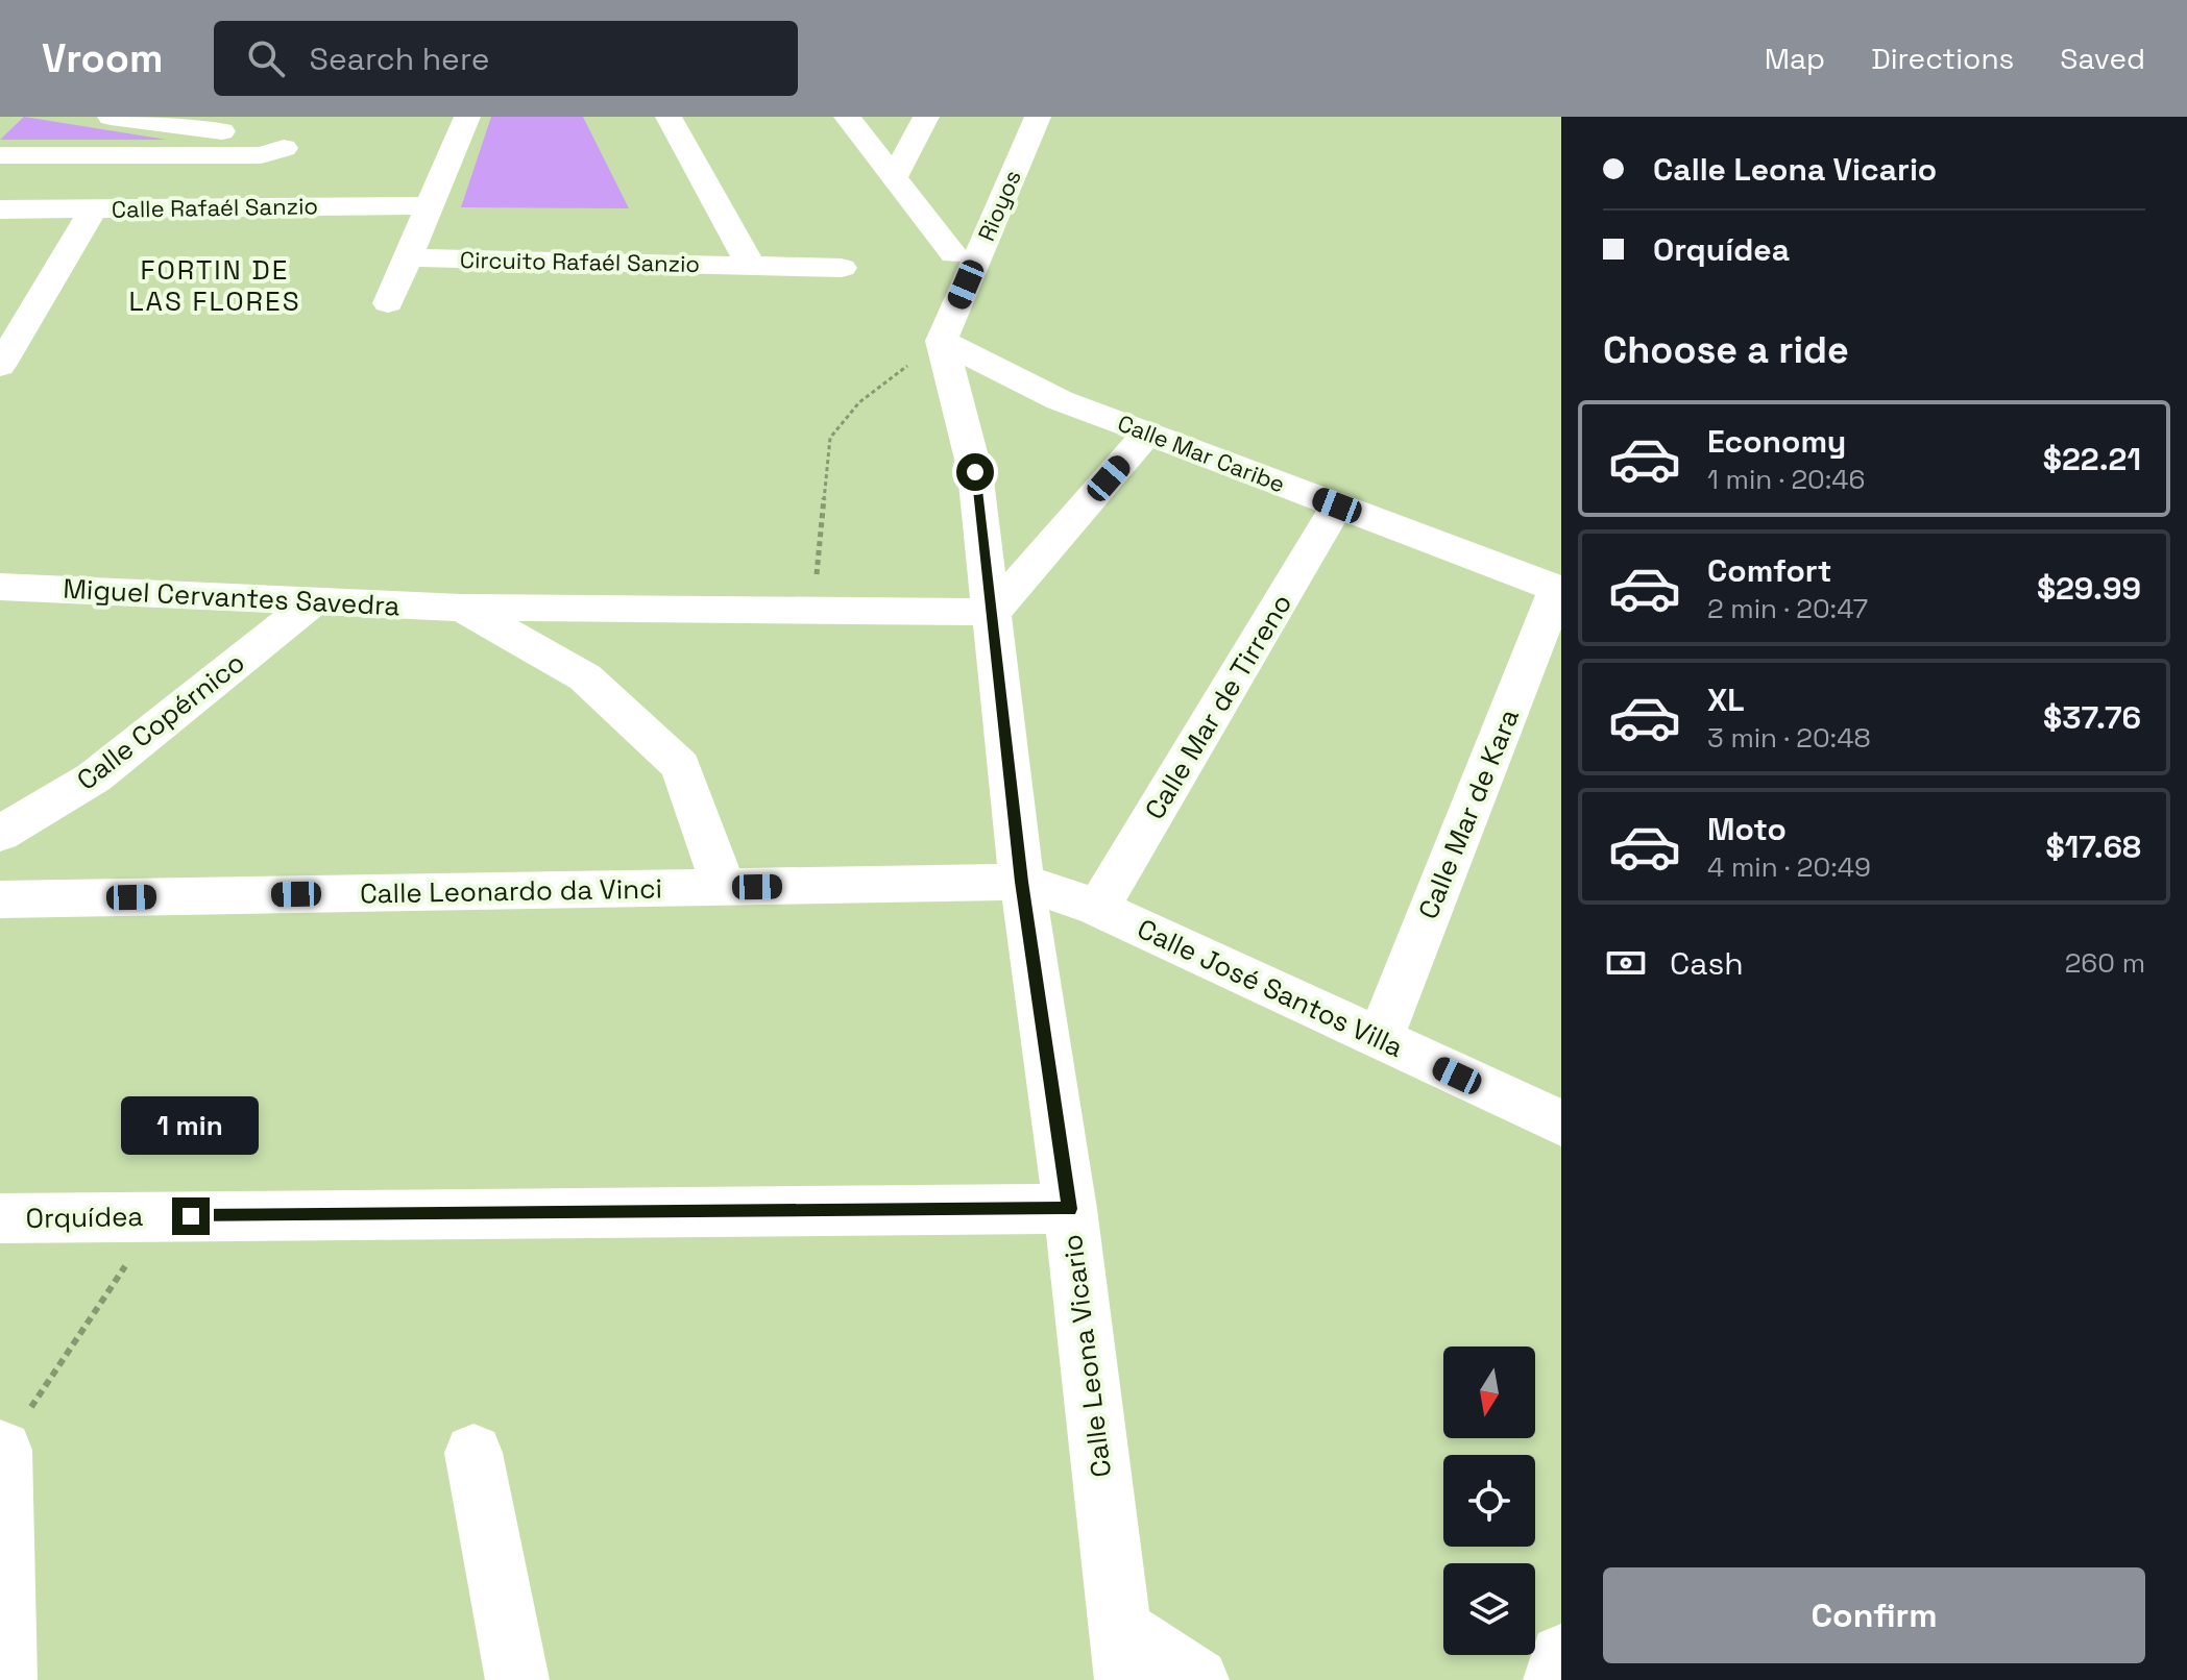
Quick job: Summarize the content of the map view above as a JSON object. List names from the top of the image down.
{
  "streets": {
    "street": [
      "Rioyos",
      "Calle Rafaél Sanzio",
      "Circuito Rafaél Sanzio",
      "Calle Mar Caribe",
      "Miguel Cervantes Savedra",
      "Calle Mar de Tirreno",
      "Calle Copérnico",
      "Calle Mar de Kara",
      "Calle Leonardo da Vinci",
      "Calle José Santos Villa",
      "Orquídea",
      "Calle Leona Vicario"
    ]
  },
  "crossings": [
    ["Rioyos", "Calle Mar Caribe"],
    ["Rioyos", "Calle Leona Vicario"],
    ["Calle Mar Caribe", "Calle Mar de Tirreno"],
    ["Calle Mar Caribe", "Calle Mar de Kara"],
    ["Calle Mar Caribe", "Calle Leona Vicario"],
    ["Miguel Cervantes Savedra", "Calle Copérnico"],
    ["Miguel Cervantes Savedra", "Calle Leona Vicario"],
    ["Calle Mar de Tirreno", "Calle José Santos Villa"],
    ["Calle Mar de Kara", "Calle José Santos Villa"],
    ["Calle Leonardo da Vinci", "Calle José Santos Villa"],
    ["Calle Leonardo da Vinci", "Calle Leona Vicario"],
    ["Calle José Santos Villa", "Calle Leona Vicario"],
    ["Orquídea", "Calle Leona Vicario"]
  ],
  "districts": ["FORTIN DE LAS FLORES"],
  "north": "bottom",
  "page": {
    "header": "Vroom",
    "search": "Search here",
    "nav": ["Map", "Directions", "Saved"],
    "banner": ["Calle Leona Vicario", "Orquídea"],
    "heading": "Choose a ride",
    "list": [
      {
        "name": "Economy",
        "note": "1 min · 20:46",
        "value": "$22.21"
      },
      {
        "name": "Comfort",
        "note": "2 min · 20:47",
        "value": "$29.99"
      },
      {
        "name": "XL",
        "note": "3 min · 20:48",
        "value": "$37.76"
      },
      {
        "name": "Moto",
        "note": "4 min · 20:49",
        "value": "$17.68"
      }
    ],
    "pay": ["Cash", "260 m"],
    "bubble": "1 min",
    "buttons": "Confirm"
  }
}
